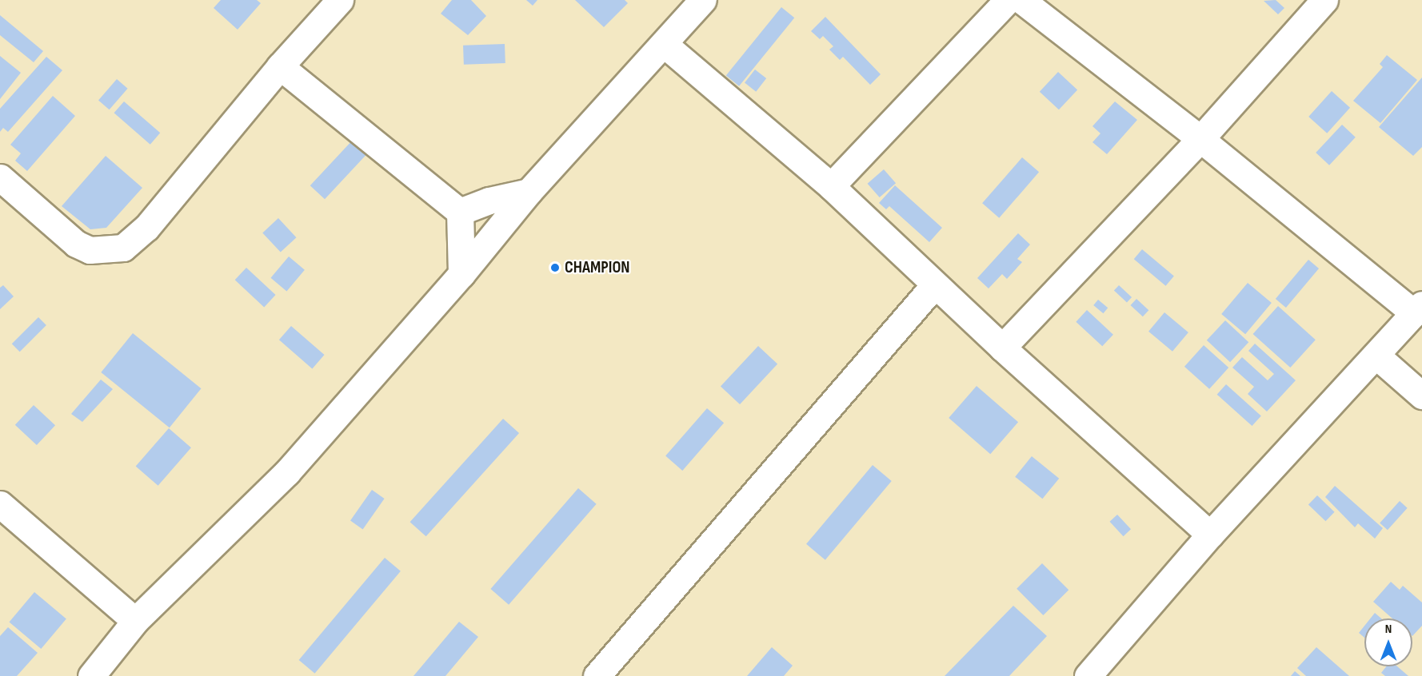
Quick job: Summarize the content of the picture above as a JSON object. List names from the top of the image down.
{
  "places": ["CHAMPION"],
  "north": "top"
}
